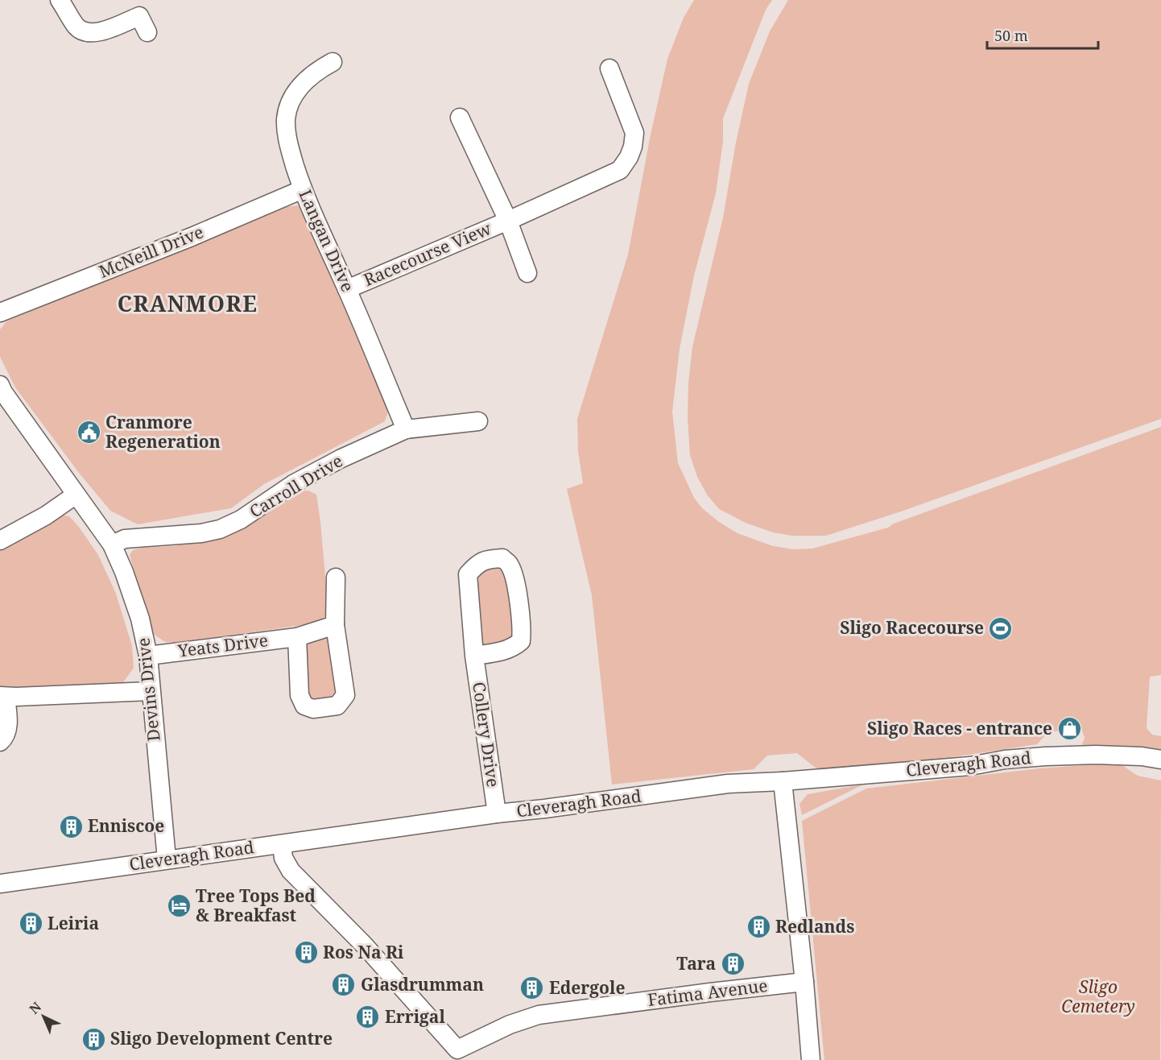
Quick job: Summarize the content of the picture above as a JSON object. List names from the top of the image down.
{
  "streets": {
    "street": [
      "Langan Drive",
      "McNeill Drive",
      "Racecourse View",
      "Carroll Drive",
      "Yeats Drive",
      "Devins Drive",
      "Collery Drive",
      "Cleveragh Road",
      "Fatima Avenue"
    ]
  },
  "crossings": [
    ["Langan Drive", "McNeill Drive"],
    ["Langan Drive", "Racecourse View"],
    ["Langan Drive", "Carroll Drive"],
    ["Carroll Drive", "Devins Drive"],
    ["Yeats Drive", "Devins Drive"],
    ["Devins Drive", "Cleveragh Road"],
    ["Collery Drive", "Cleveragh Road"],
    ["Cleveragh Road", "Fatima Avenue"]
  ],
  "districts": ["CRANMORE"],
  "parks": ["Sligo Cemetery"],
  "places": {
    "public building": ["Cranmore Regeneration"],
    "sports": ["Sligo Racecourse"],
    "shop": ["Sligo Races - entrance"],
    "building": [
      "Enniscoe",
      "Leiria",
      "Redlands",
      "Ros Na Ri",
      "Tara",
      "Glasdrumman",
      "Edergole",
      "Errigal",
      "Sligo Development Centre"
    ],
    "hotel": ["Tree Tops Bed & Breakfast"]
  },
  "scale_bar": "50 m",
  "north": "top left"
}
